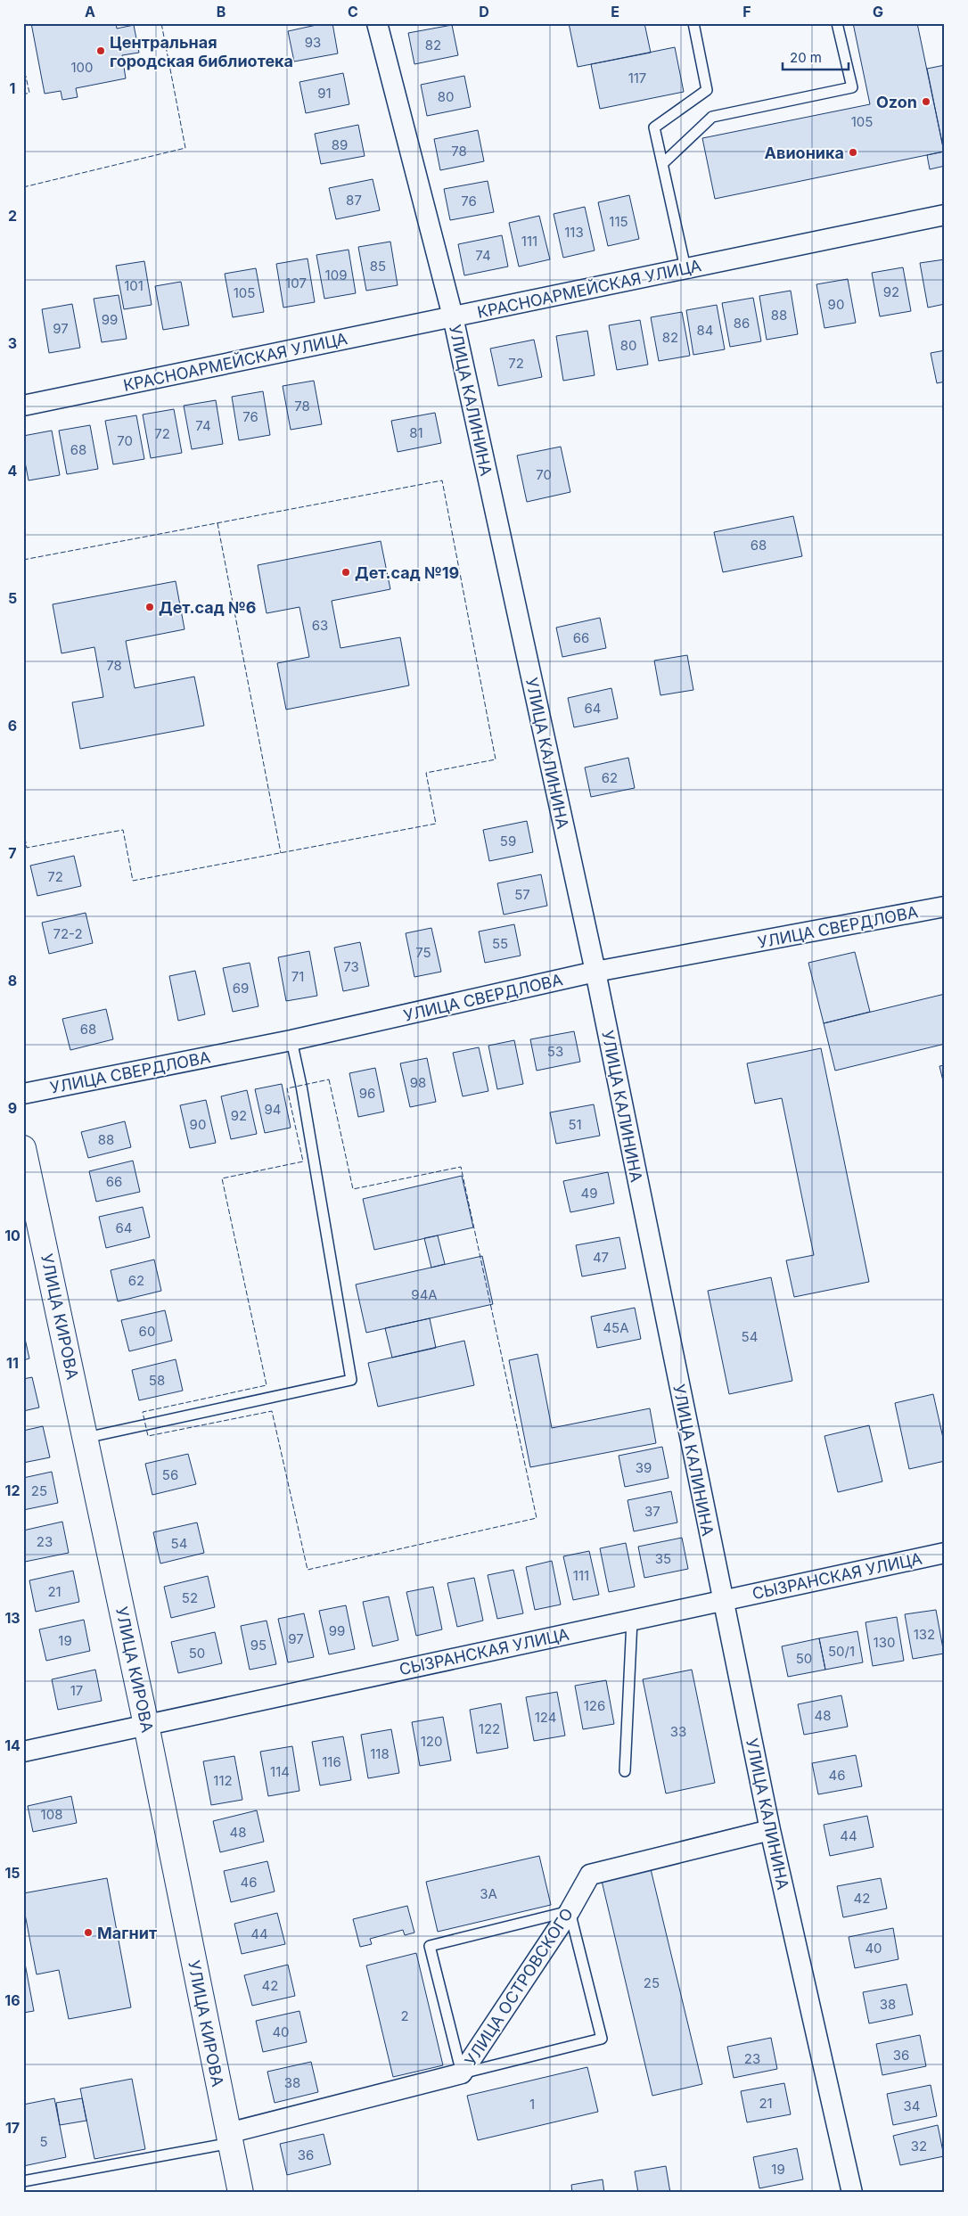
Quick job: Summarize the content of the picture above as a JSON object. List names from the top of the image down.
{
  "streets": {
    "street": [
      "КРАСНОАРМЕЙСКАЯ УЛИЦА",
      "УЛИЦА КАЛИНИНА",
      "УЛИЦА СВЕРДЛОВА",
      "УЛИЦА КИРОВА",
      "СЫЗРАНСКАЯ УЛИЦА",
      "УЛИЦА ОСТРОВСКОГО"
    ]
  },
  "crossings": [
    ["КРАСНОАРМЕЙСКАЯ УЛИЦА", "УЛИЦА КАЛИНИНА"],
    ["УЛИЦА КАЛИНИНА", "УЛИЦА СВЕРДЛОВА"],
    ["УЛИЦА КАЛИНИНА", "СЫЗРАНСКАЯ УЛИЦА"],
    ["УЛИЦА КАЛИНИНА", "УЛИЦА ОСТРОВСКОГО"],
    ["УЛИЦА КИРОВА", "СЫЗРАНСКАЯ УЛИЦА"],
    ["УЛИЦА КИРОВА", "УЛИЦА ОСТРОВСКОГО"]
  ],
  "places": [
    "Центральная городская библиотека",
    "Ozon",
    "Авионика",
    "Дет.сад №19",
    "Дет.сад №6",
    "Магнит"
  ],
  "house_numbers": [
    "93",
    "82",
    "100",
    "117",
    "91",
    "80",
    "105",
    "89",
    "78",
    "87",
    "76",
    "115",
    "113",
    "111",
    "74",
    "85",
    "109",
    "107",
    "101",
    "92",
    "105",
    "90",
    "88",
    "99",
    "86",
    "97",
    "84",
    "82",
    "80",
    "72",
    "78",
    "76",
    "74",
    "81",
    "72",
    "70",
    "68",
    "70",
    "68",
    "63",
    "66",
    "78",
    "64",
    "62",
    "59",
    "72",
    "57",
    "72-2",
    "55",
    "75",
    "73",
    "71",
    "69",
    "68",
    "53",
    "98",
    "96",
    "94",
    "92",
    "90",
    "51",
    "88",
    "66",
    "49",
    "64",
    "47",
    "62",
    "94А",
    "45А",
    "60",
    "54",
    "58",
    "39",
    "56",
    "25",
    "37",
    "23",
    "54",
    "35",
    "111",
    "21",
    "52",
    "99",
    "132",
    "97",
    "19",
    "130",
    "95",
    "50/1",
    "50",
    "50",
    "17",
    "126",
    "48",
    "124",
    "122",
    "33",
    "120",
    "118",
    "116",
    "114",
    "46",
    "112",
    "108",
    "48",
    "44",
    "46",
    "3А",
    "42",
    "44",
    "40",
    "25",
    "42",
    "38",
    "2",
    "40",
    "36",
    "23",
    "38",
    "21",
    "1",
    "34",
    "5",
    "32",
    "36",
    "19"
  ],
  "scale_bar": "20 m",
  "grid": {
    "columns": [
      "A",
      "B",
      "C",
      "D",
      "E",
      "F",
      "G"
    ],
    "rows": [
      "1",
      "2",
      "3",
      "4",
      "5",
      "6",
      "7",
      "8",
      "9",
      "10",
      "11",
      "12",
      "13",
      "14",
      "15",
      "16",
      "17"
    ]
  }
}
